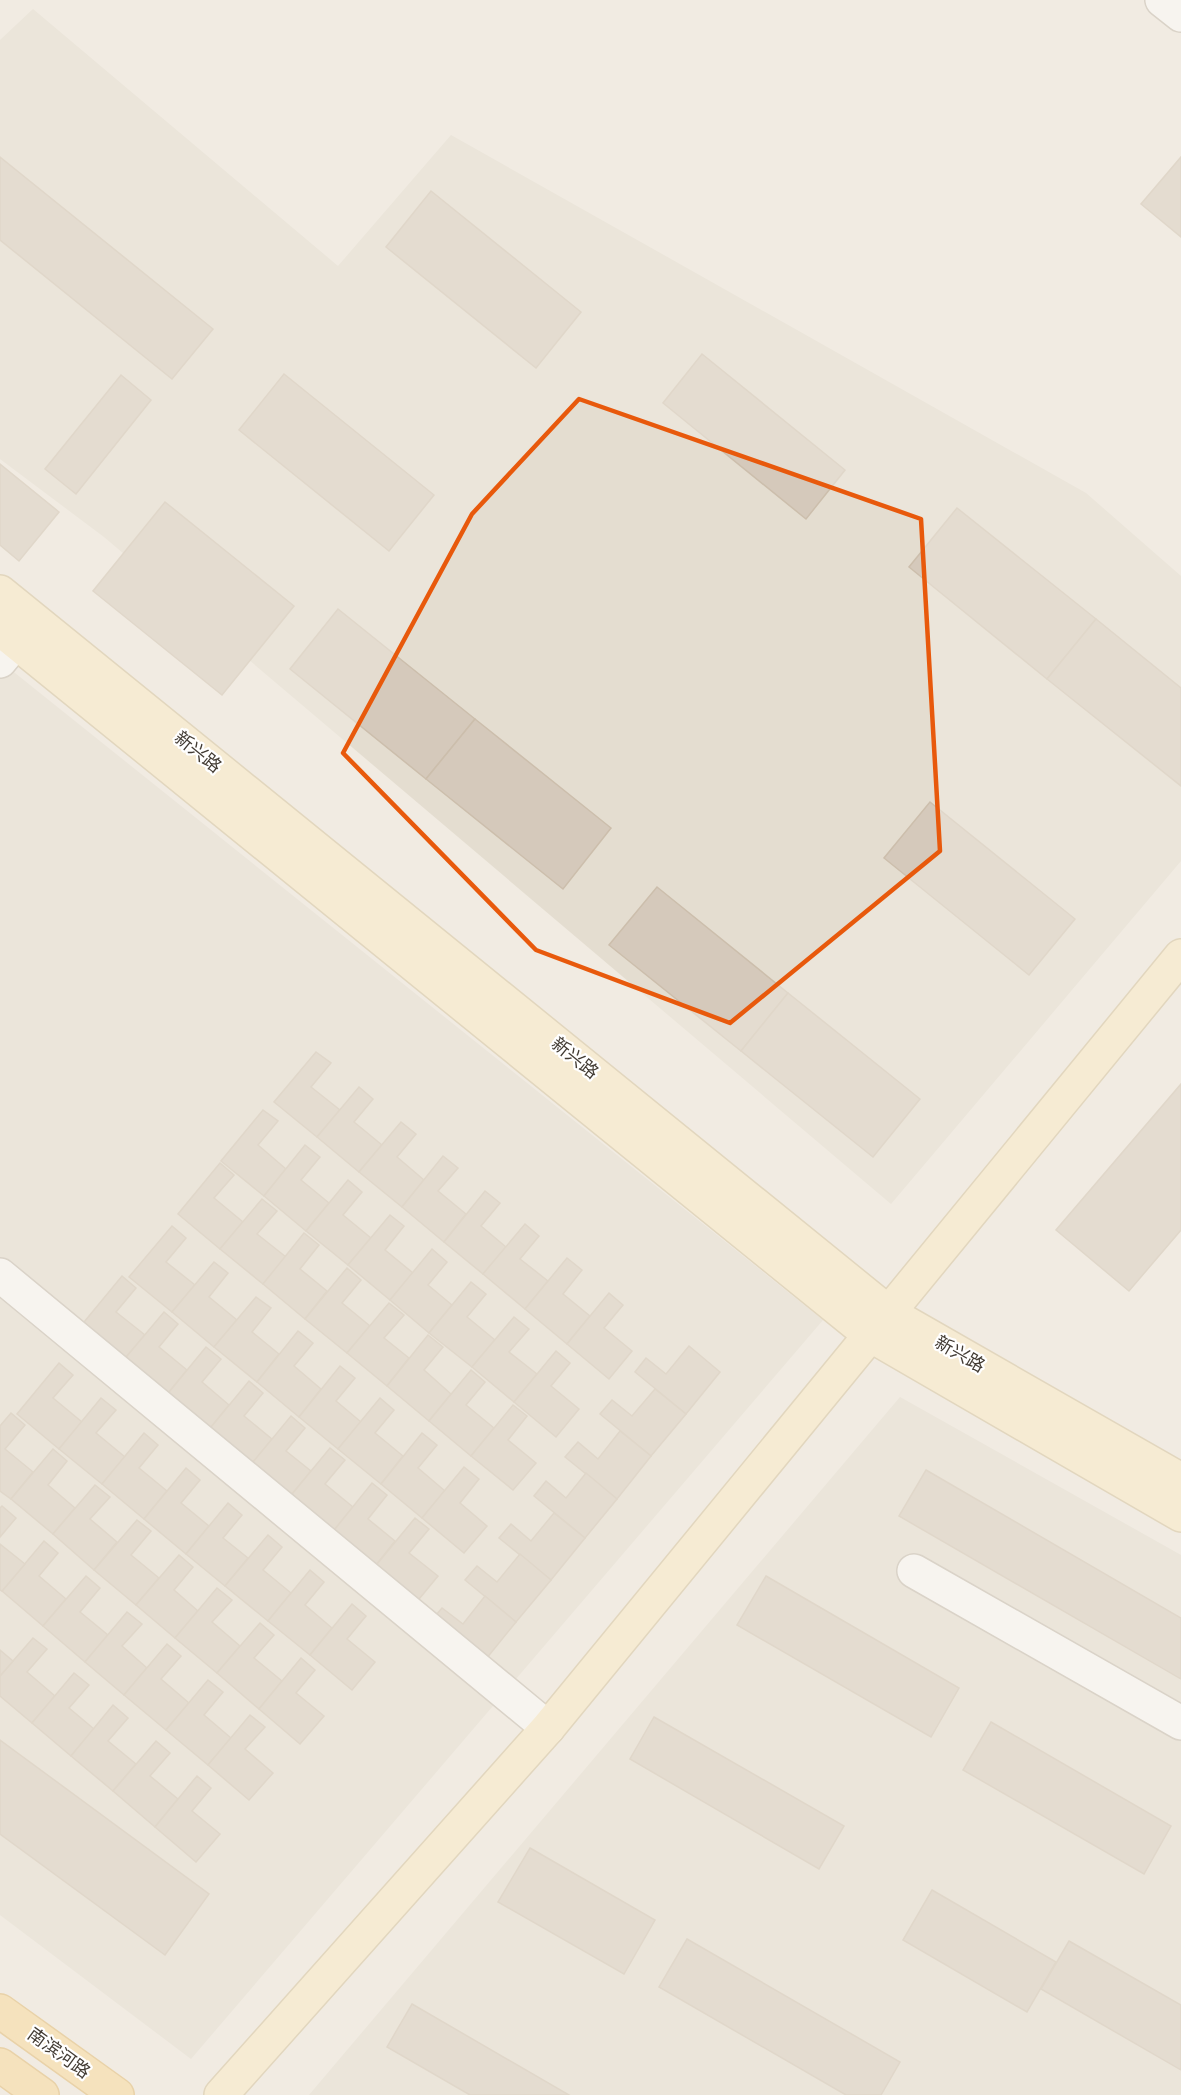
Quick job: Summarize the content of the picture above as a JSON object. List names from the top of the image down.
{
  "streets": {
    "main road": ["新兴路", "南滨河路"]
  }
}
